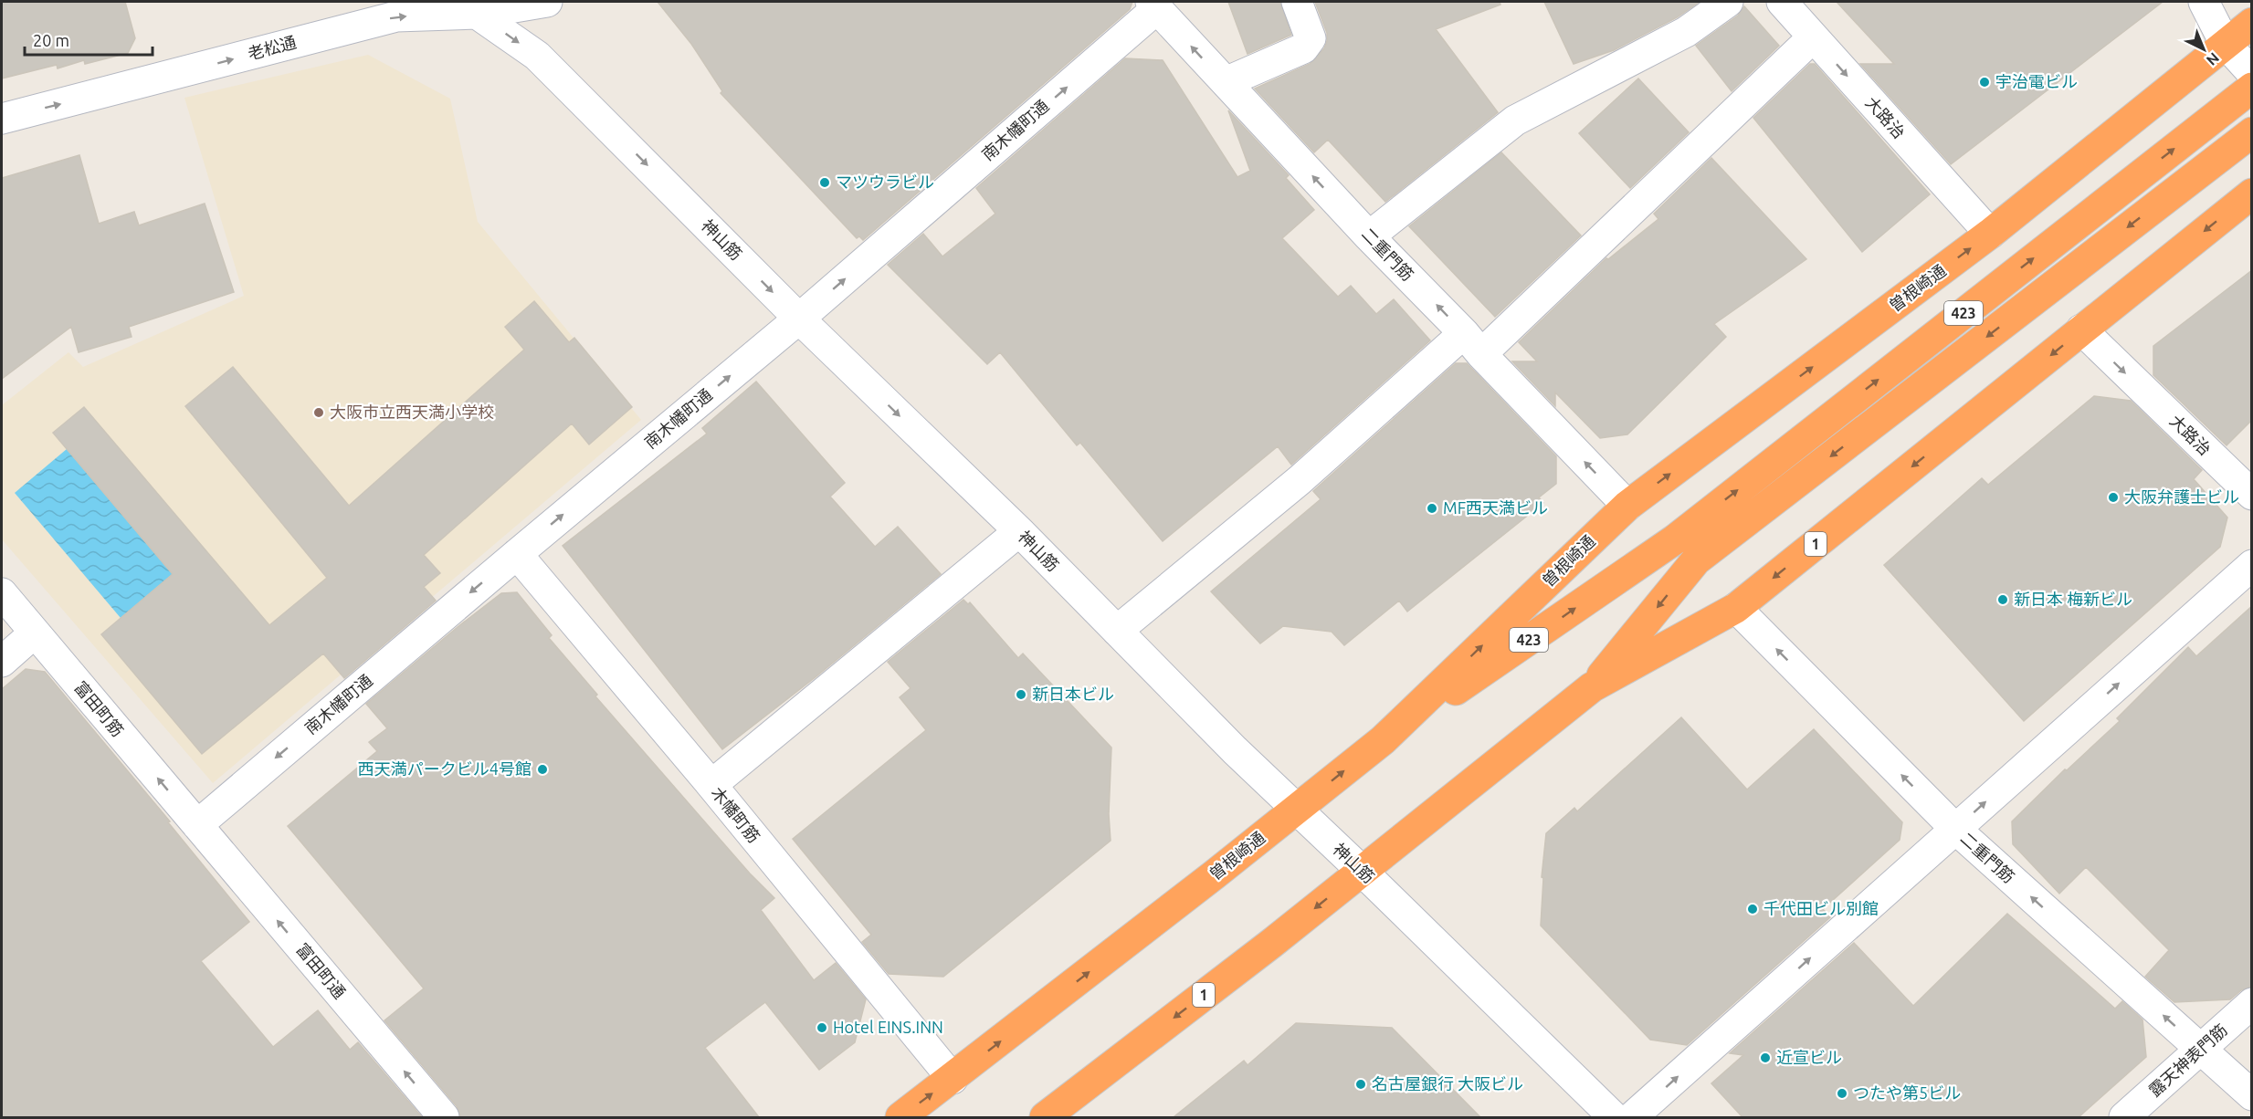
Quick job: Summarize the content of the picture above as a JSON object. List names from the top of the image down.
{
  "streets": {
    "highway": ["曽根崎通", "423", "1"],
    "street": [
      "老松通",
      "大路治",
      "南木幡町通",
      "神山筋",
      "二重門筋",
      "富田町筋",
      "木幡町筋",
      "富田町通",
      "露天神表門筋"
    ]
  },
  "crossings": [
    ["老松通", "神山筋"],
    ["大路治", "曽根崎通"],
    ["大路治", "1"],
    ["南木幡町通", "神山筋"],
    ["南木幡町通", "二重門筋"],
    ["南木幡町通", "富田町筋"],
    ["南木幡町通", "木幡町筋"],
    ["南木幡町通", "富田町通"],
    ["神山筋", "曽根崎通"],
    ["神山筋", "1"],
    ["二重門筋", "曽根崎通"],
    ["二重門筋", "1"],
    ["二重門筋", "露天神表門筋"],
    ["曽根崎通", "423"],
    ["曽根崎通", "木幡町筋"],
    ["423", "1"],
    ["富田町筋", "富田町通"]
  ],
  "one_way": [
    "老松通",
    "大路治",
    "神山筋",
    "二重門筋",
    "富田町筋",
    "富田町通"
  ],
  "places": [
    "宇治電ビル",
    "マツウラビル",
    "大阪市立西天満小学校",
    "大阪弁護士ビル",
    "MF西天満ビル",
    "新日本 梅新ビル",
    "新日本ビル",
    "西天満パークビル4号館",
    "千代田ビル別館",
    "Hotel EINS.INN",
    "近宣ビル",
    "名古屋銀行 大阪ビル",
    "つたや第5ビル"
  ],
  "scale_bar": "20 m",
  "north": "bottom right"
}
